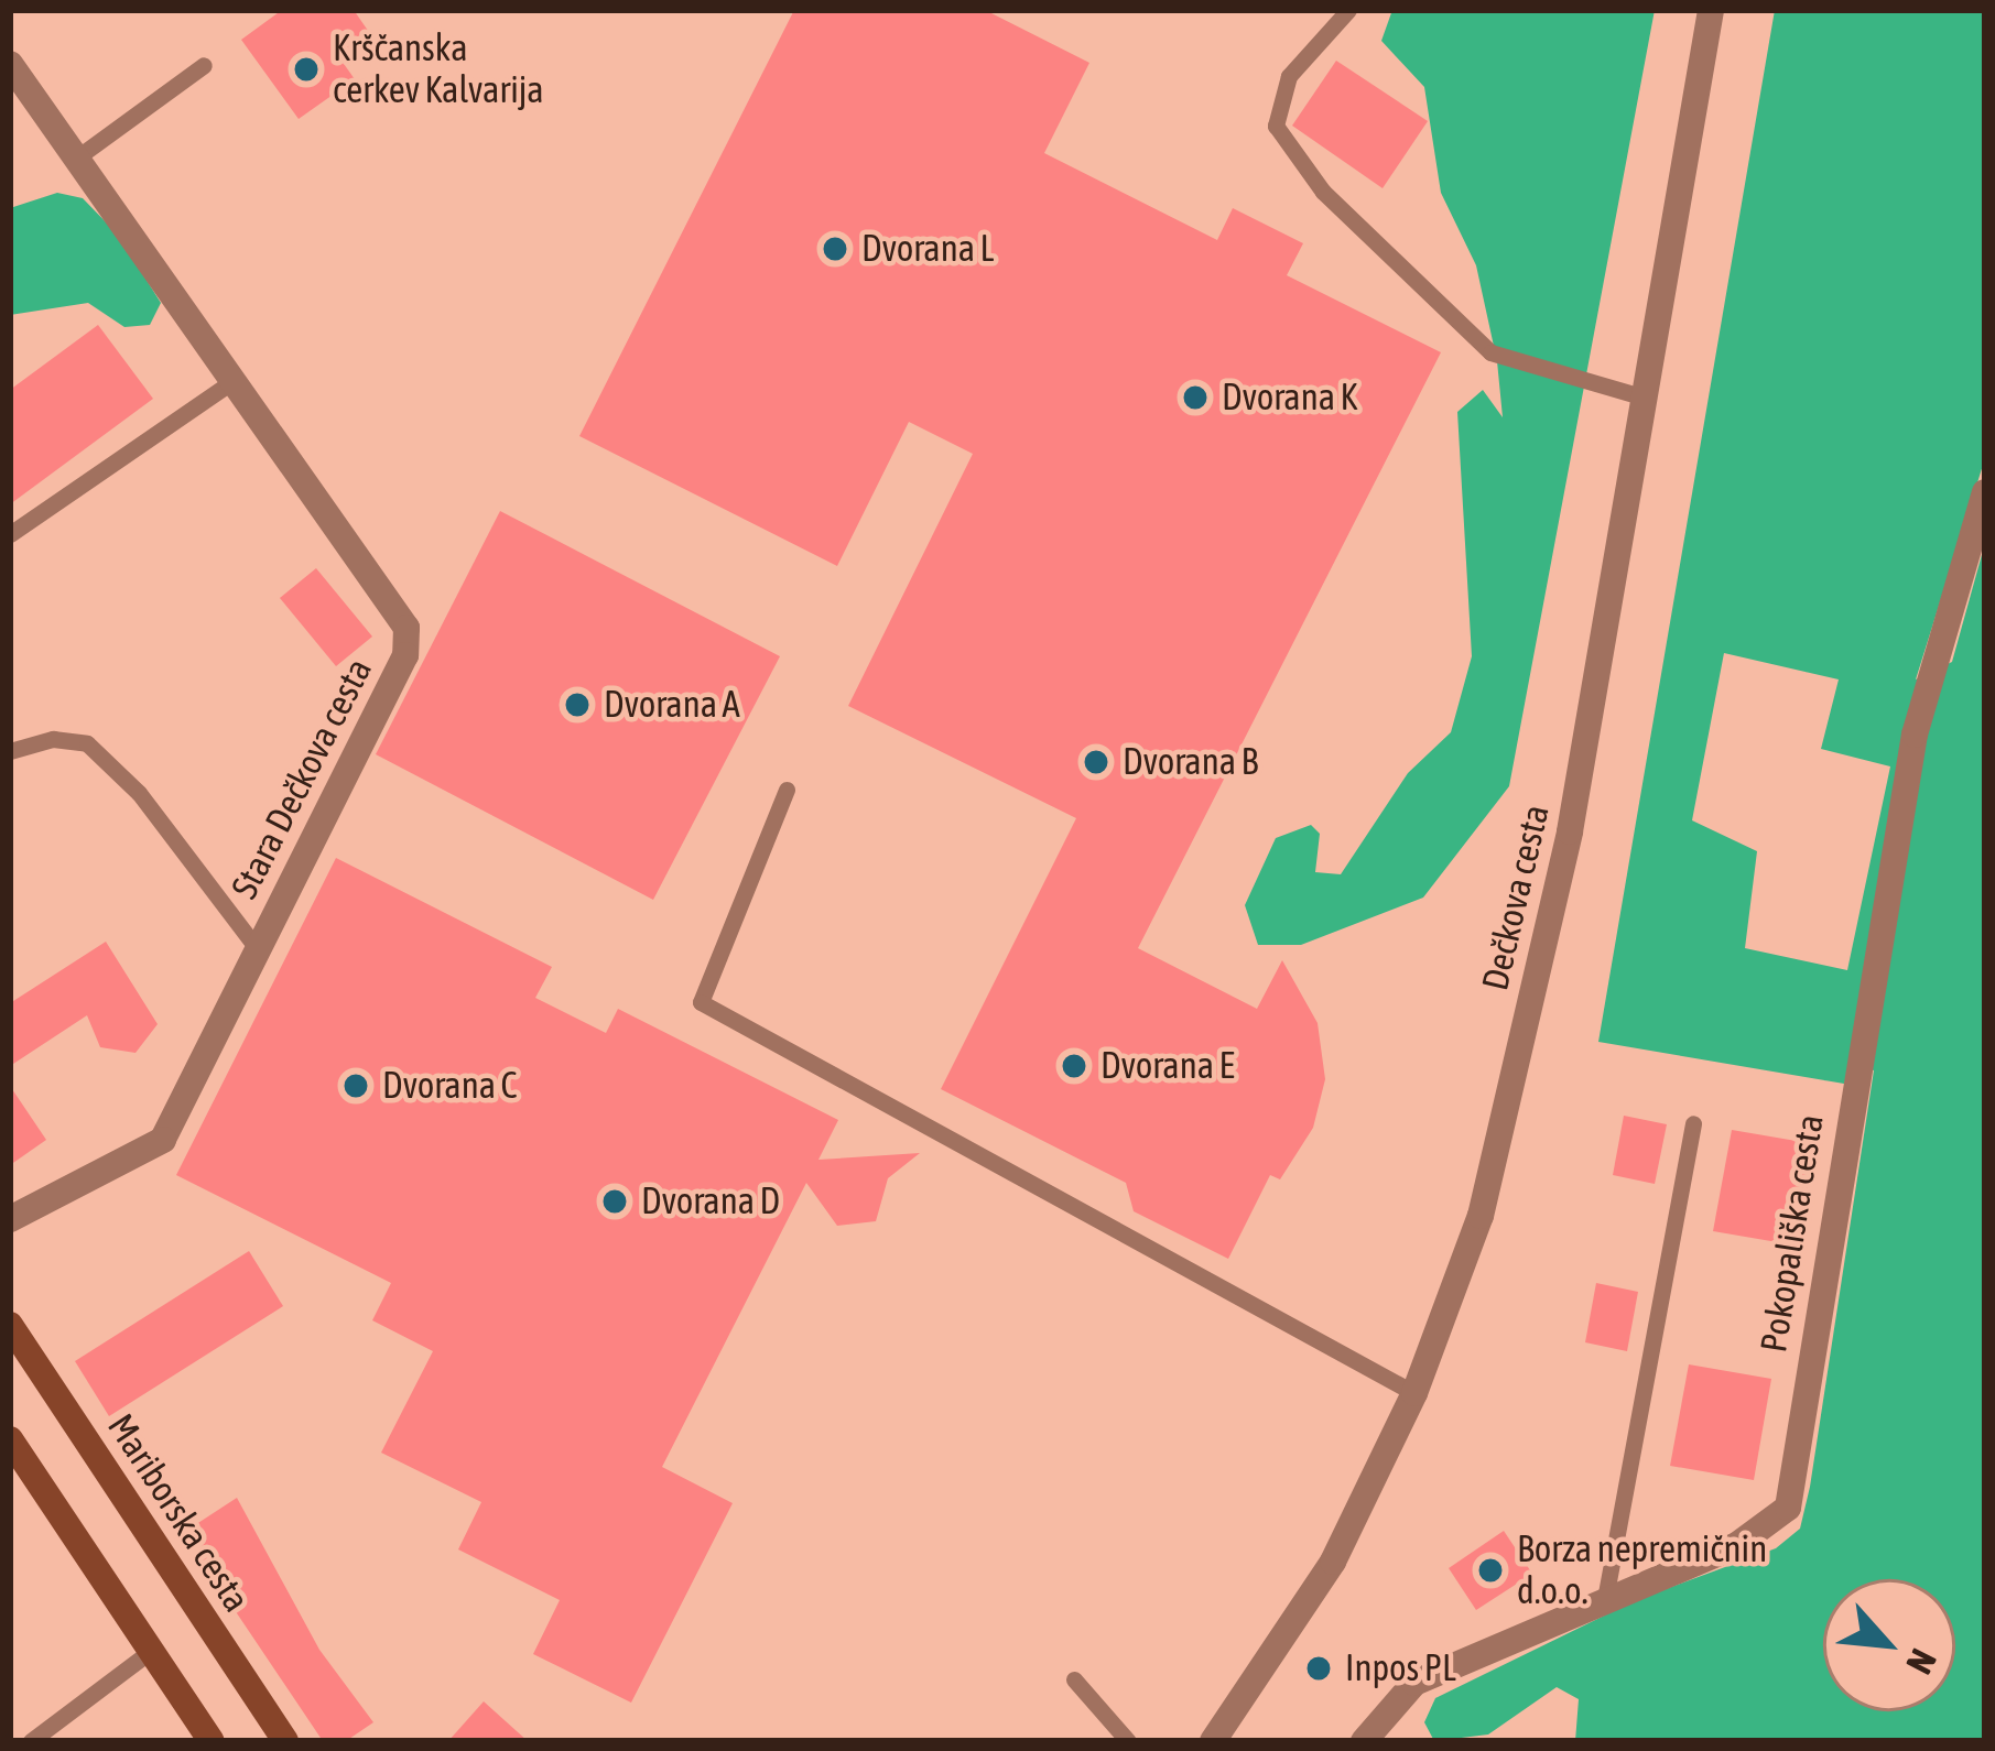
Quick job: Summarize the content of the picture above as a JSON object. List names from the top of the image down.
{
  "streets": {
    "main road": ["Mariborska cesta"],
    "street": ["Stara Dečkova cesta", "Dečkova cesta", "Pokopališka cesta"]
  },
  "places": [
    "Krščanska cerkev Kalvarija",
    "Dvorana L",
    "Dvorana K",
    "Dvorana A",
    "Dvorana B",
    "Dvorana E",
    "Dvorana C",
    "Dvorana D",
    "Borza nepremičnin d.o.o.",
    "Inpos PL"
  ],
  "north": "bottom right"
}
